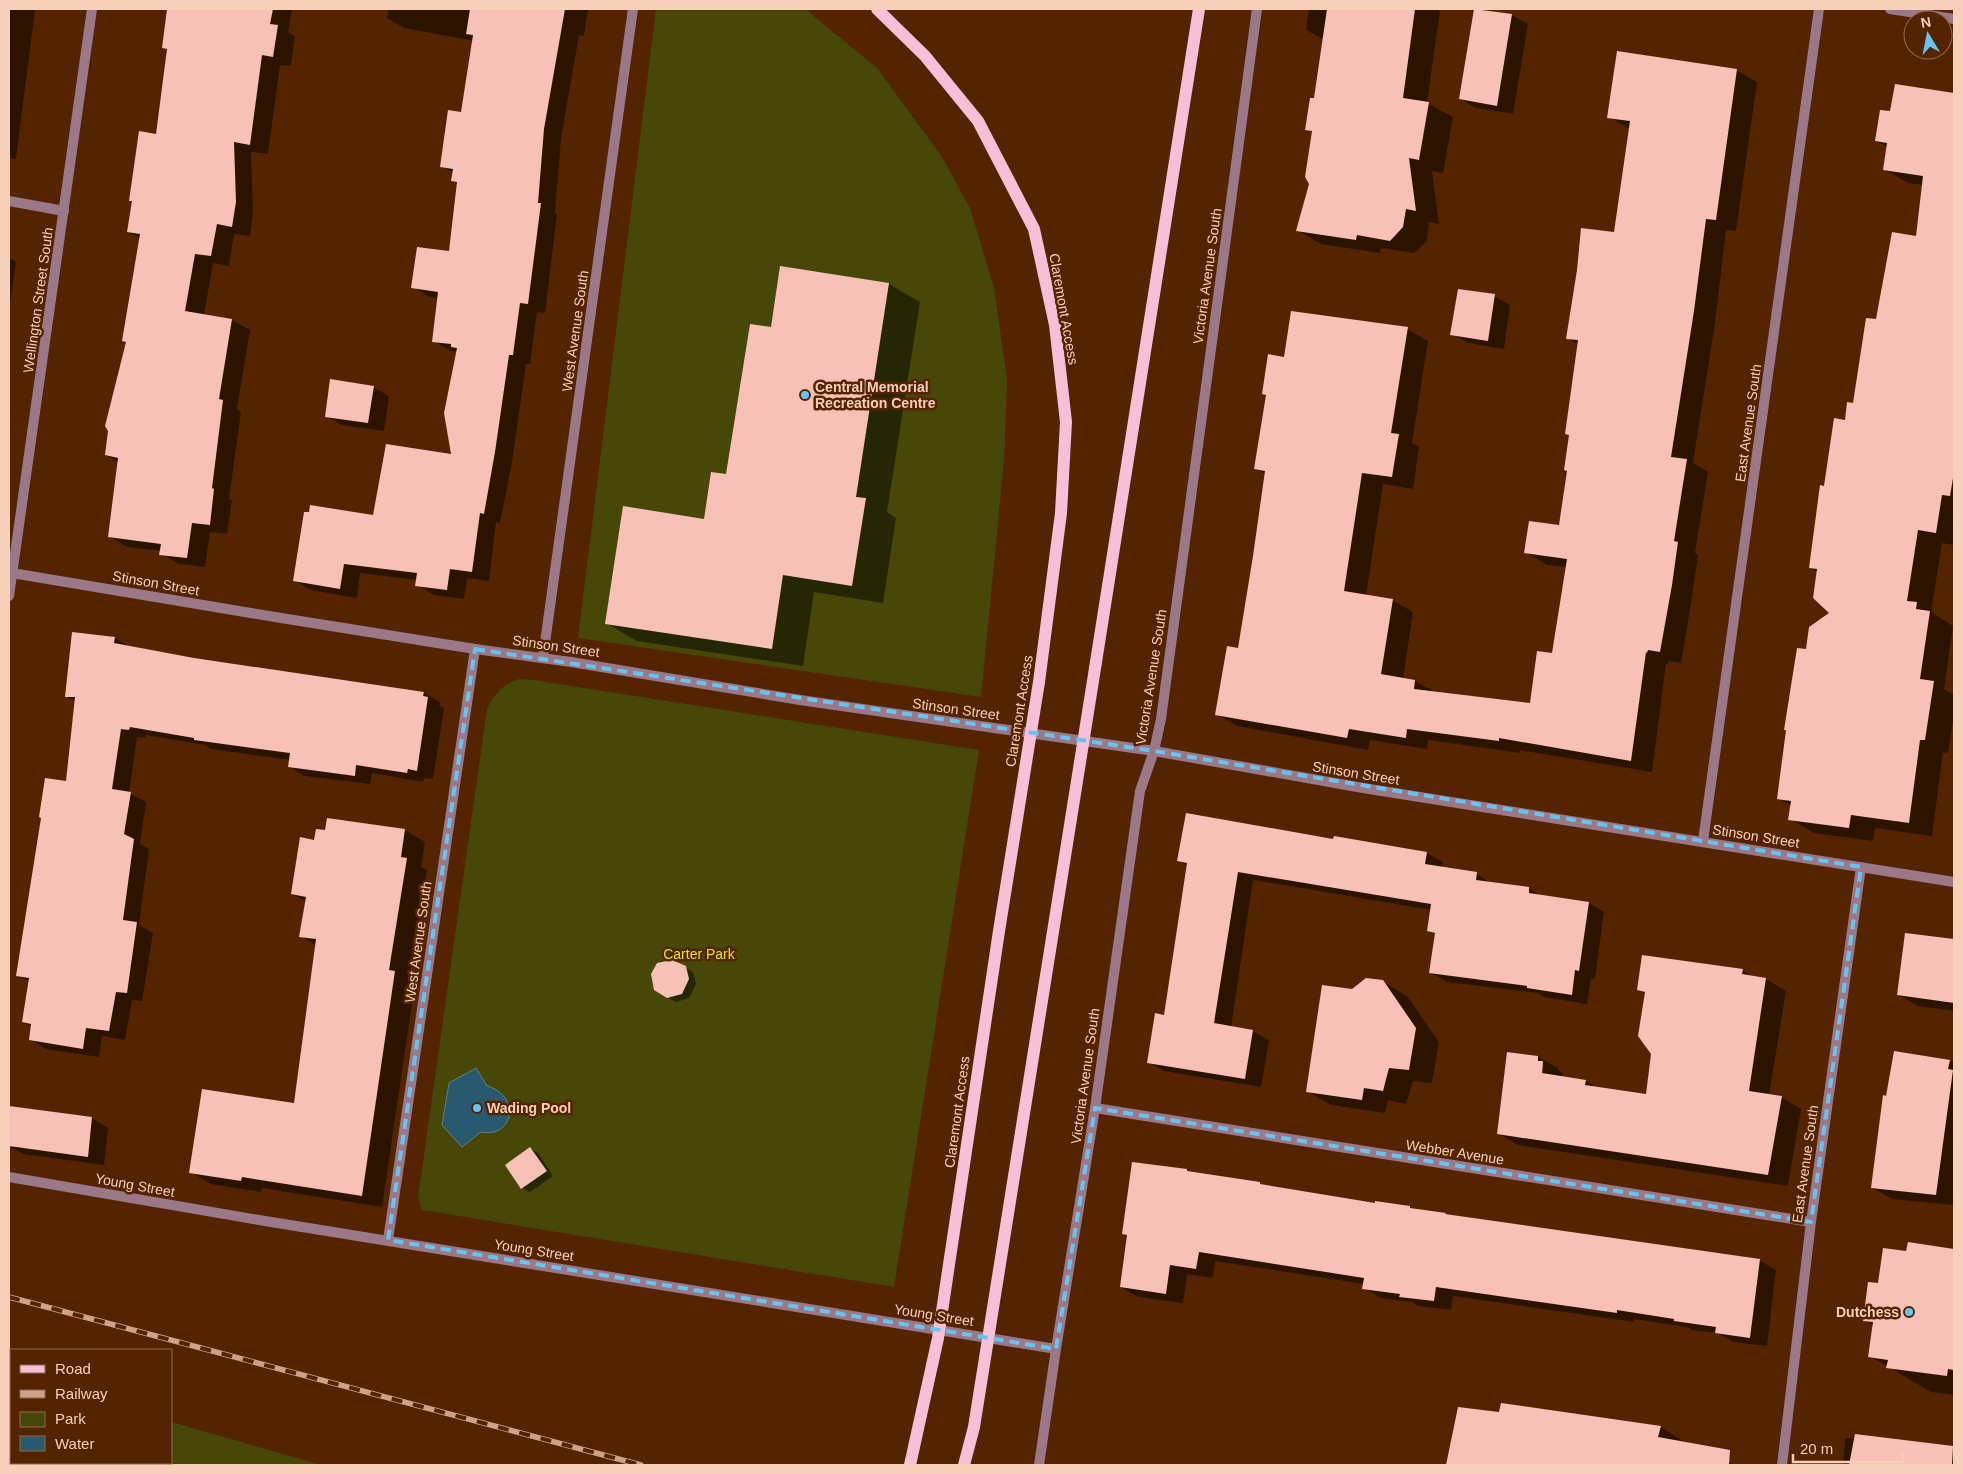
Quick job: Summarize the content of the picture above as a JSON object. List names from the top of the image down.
{
  "streets": {
    "main road": ["Claremont Access"],
    "street": [
      "Victoria Avenue South",
      "Wellington Street South",
      "West Avenue South",
      "East Avenue South",
      "Stinson Street",
      "Webber Avenue",
      "Young Street"
    ]
  },
  "crossings": [
    ["Victoria Avenue South", "Stinson Street"],
    ["Victoria Avenue South", "Webber Avenue"],
    ["Victoria Avenue South", "Young Street"],
    ["Wellington Street South", "Stinson Street"],
    ["West Avenue South", "Stinson Street"],
    ["West Avenue South", "Young Street"],
    ["East Avenue South", "Stinson Street"],
    ["East Avenue South", "Webber Avenue"]
  ],
  "parks": ["Carter Park"],
  "places": ["Central Memorial Recreation Centre", "Wading Pool", "Dutchess"],
  "legend": [
    "Road",
    "Railway",
    "Park",
    "Water"
  ],
  "scale_bar": "20 m",
  "north": "top"
}
